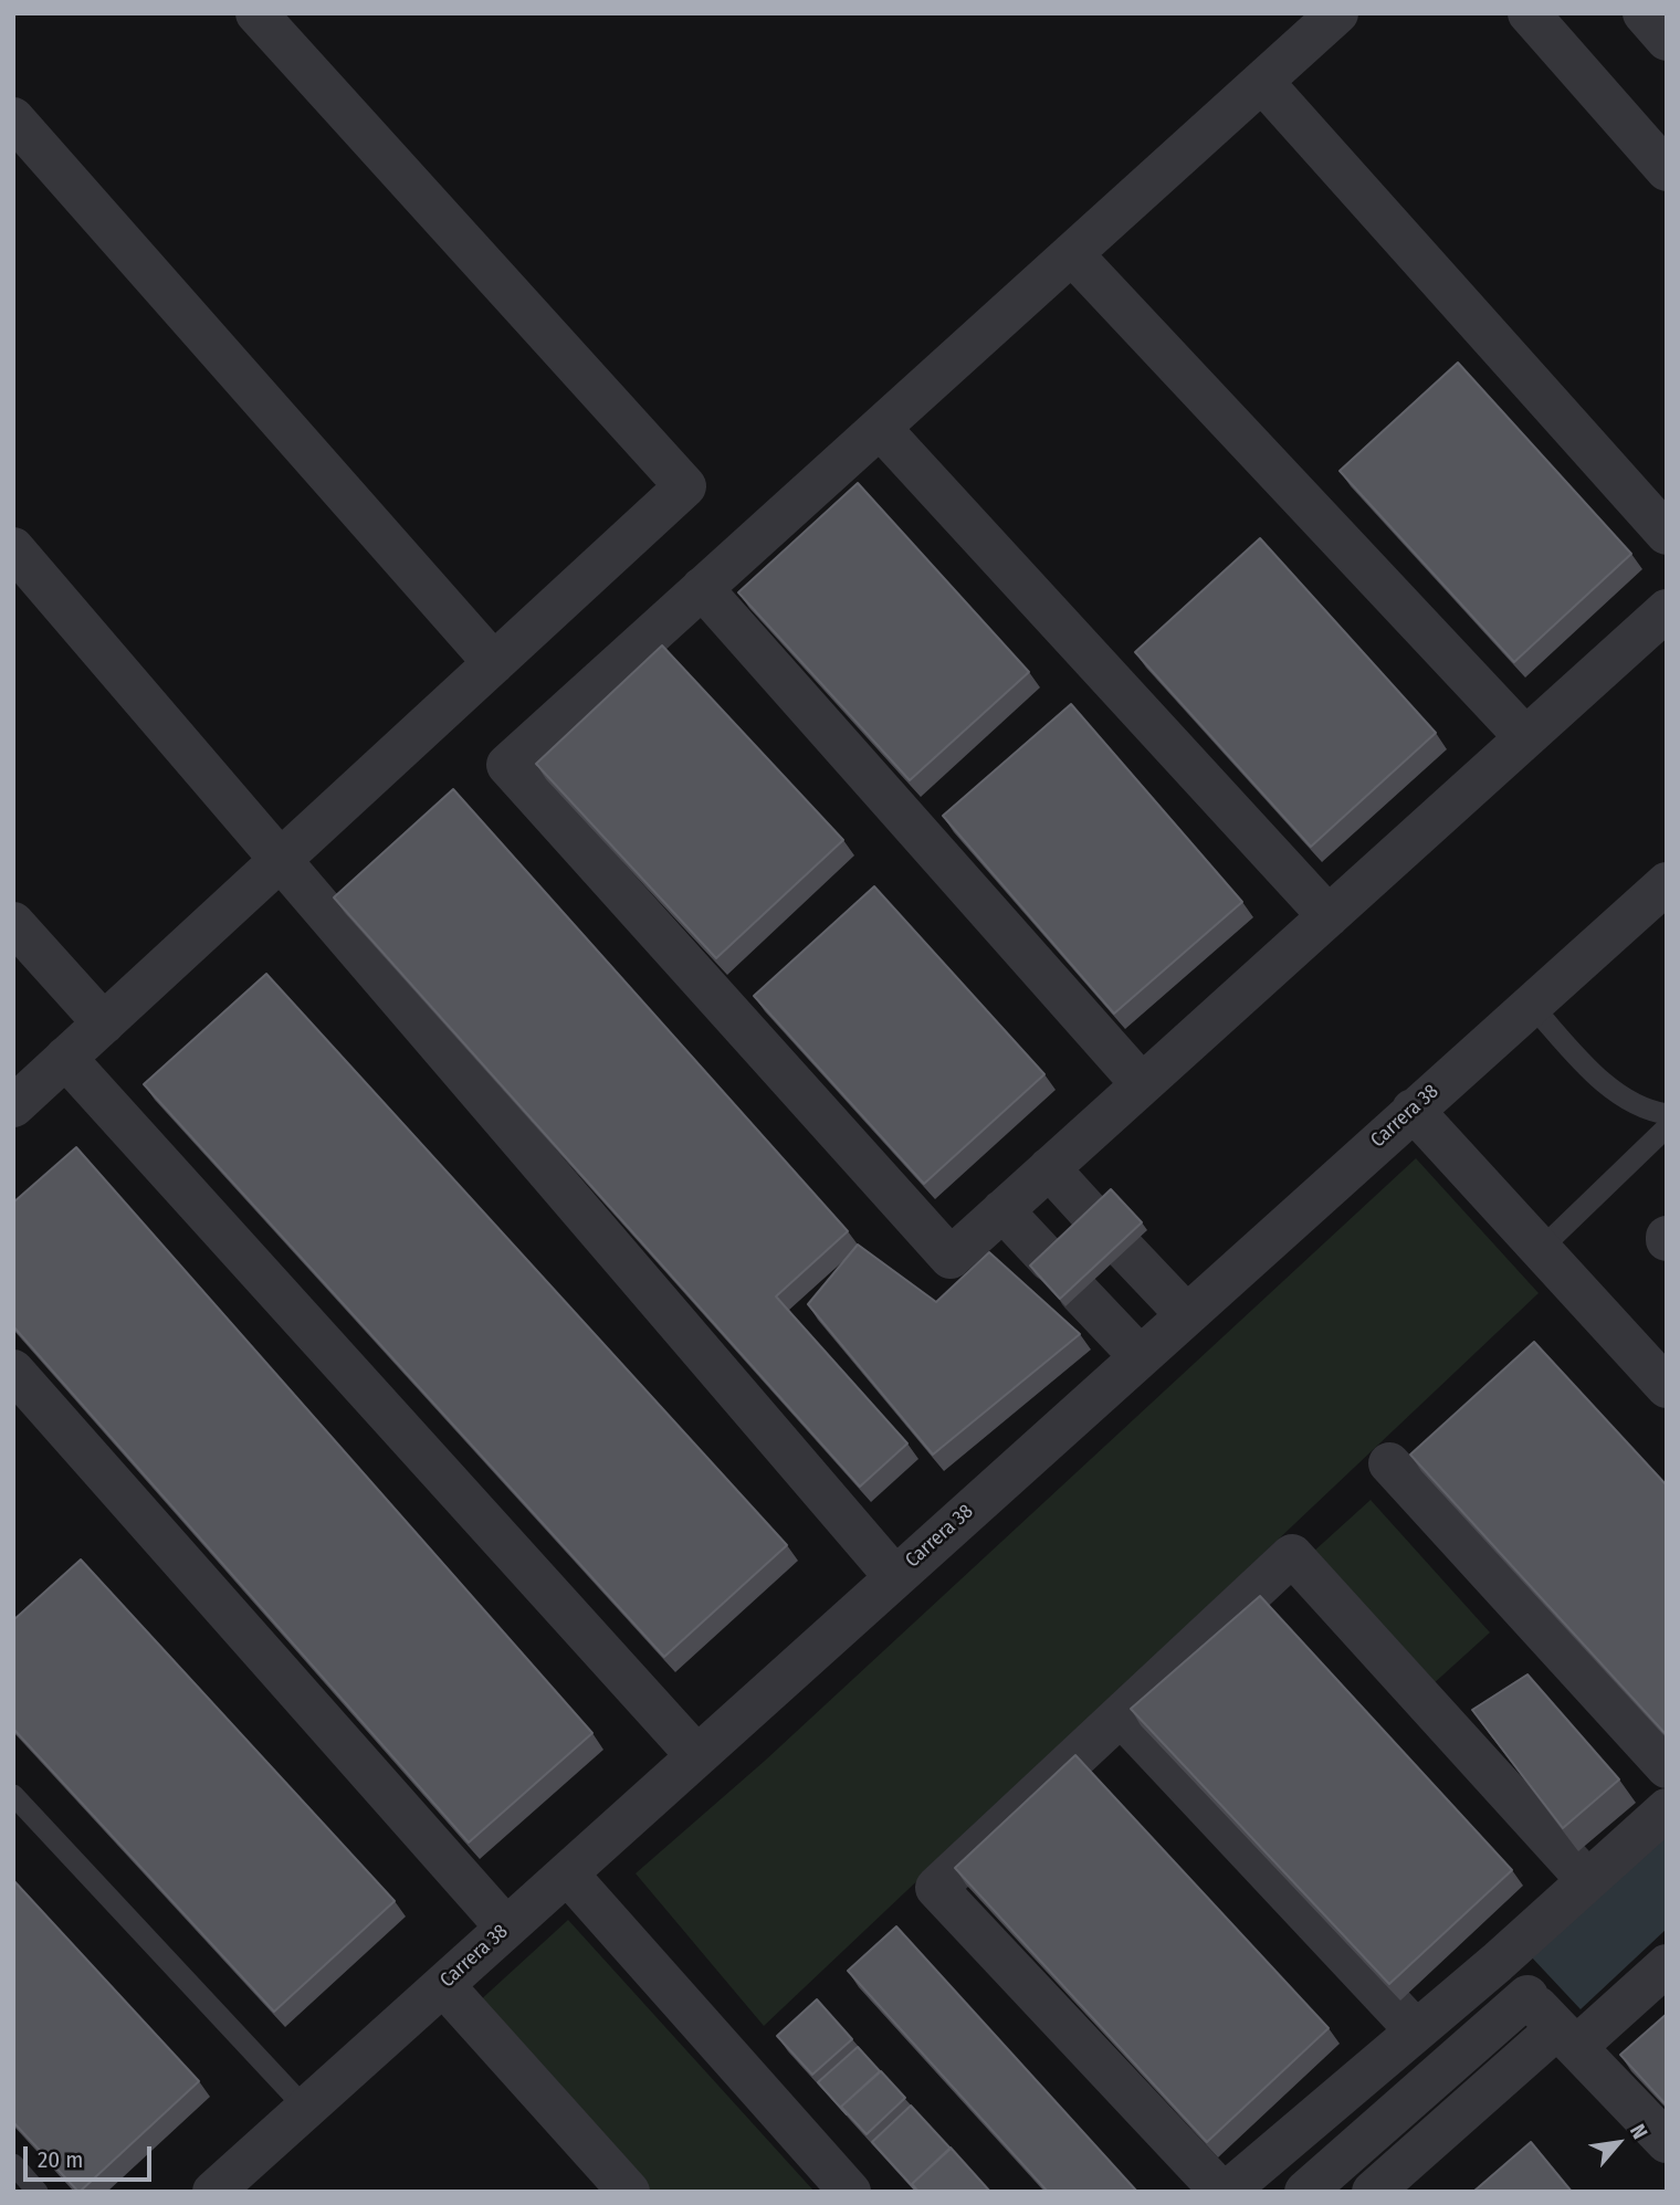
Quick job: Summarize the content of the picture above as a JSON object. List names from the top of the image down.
{
  "streets": {
    "street": ["Carrera 38"]
  },
  "scale_bar": "20 m",
  "north": "top right"
}
